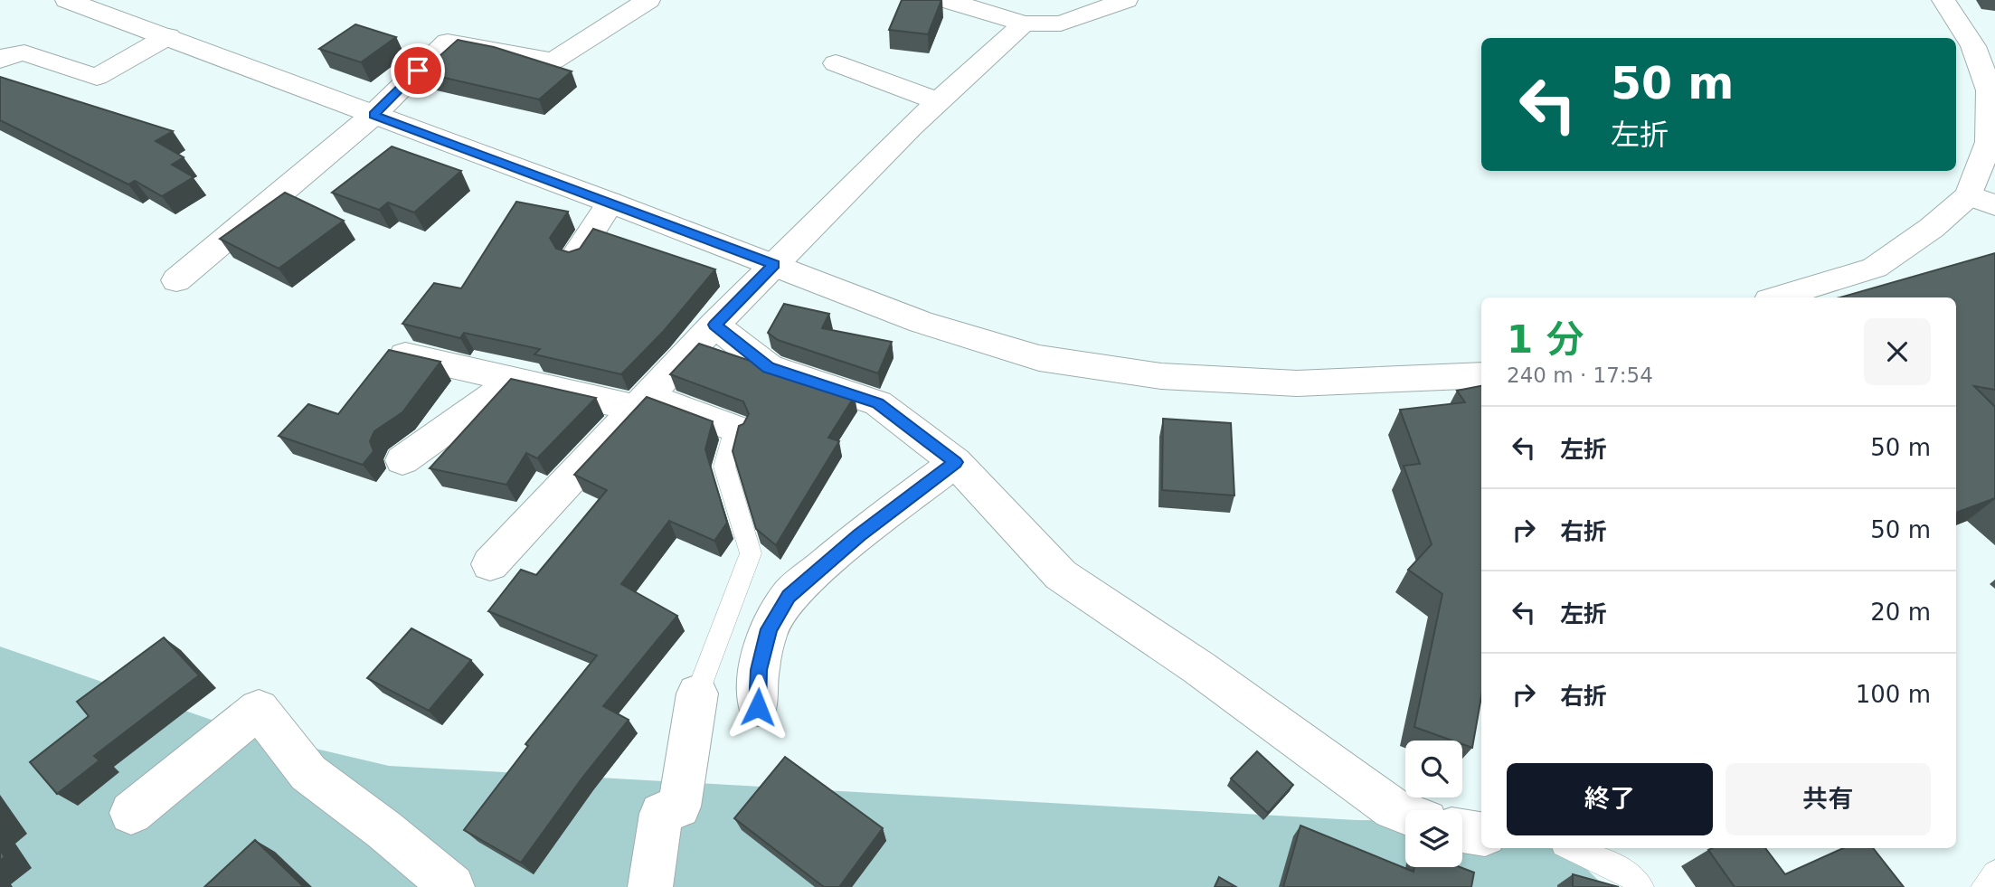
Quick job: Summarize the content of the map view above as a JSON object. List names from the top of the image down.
{
  "page": {
    "turn": ["50 m", "左折"],
    "heading": ["1 分", "240 m · 17:54"],
    "list": [
      {
        "name": "左折",
        "value": "50 m"
      },
      {
        "name": "右折",
        "value": "50 m"
      },
      {
        "name": "左折",
        "value": "20 m"
      },
      {
        "name": "右折",
        "value": "100 m"
      }
    ],
    "buttons": ["終了", "共有"]
  }
}
